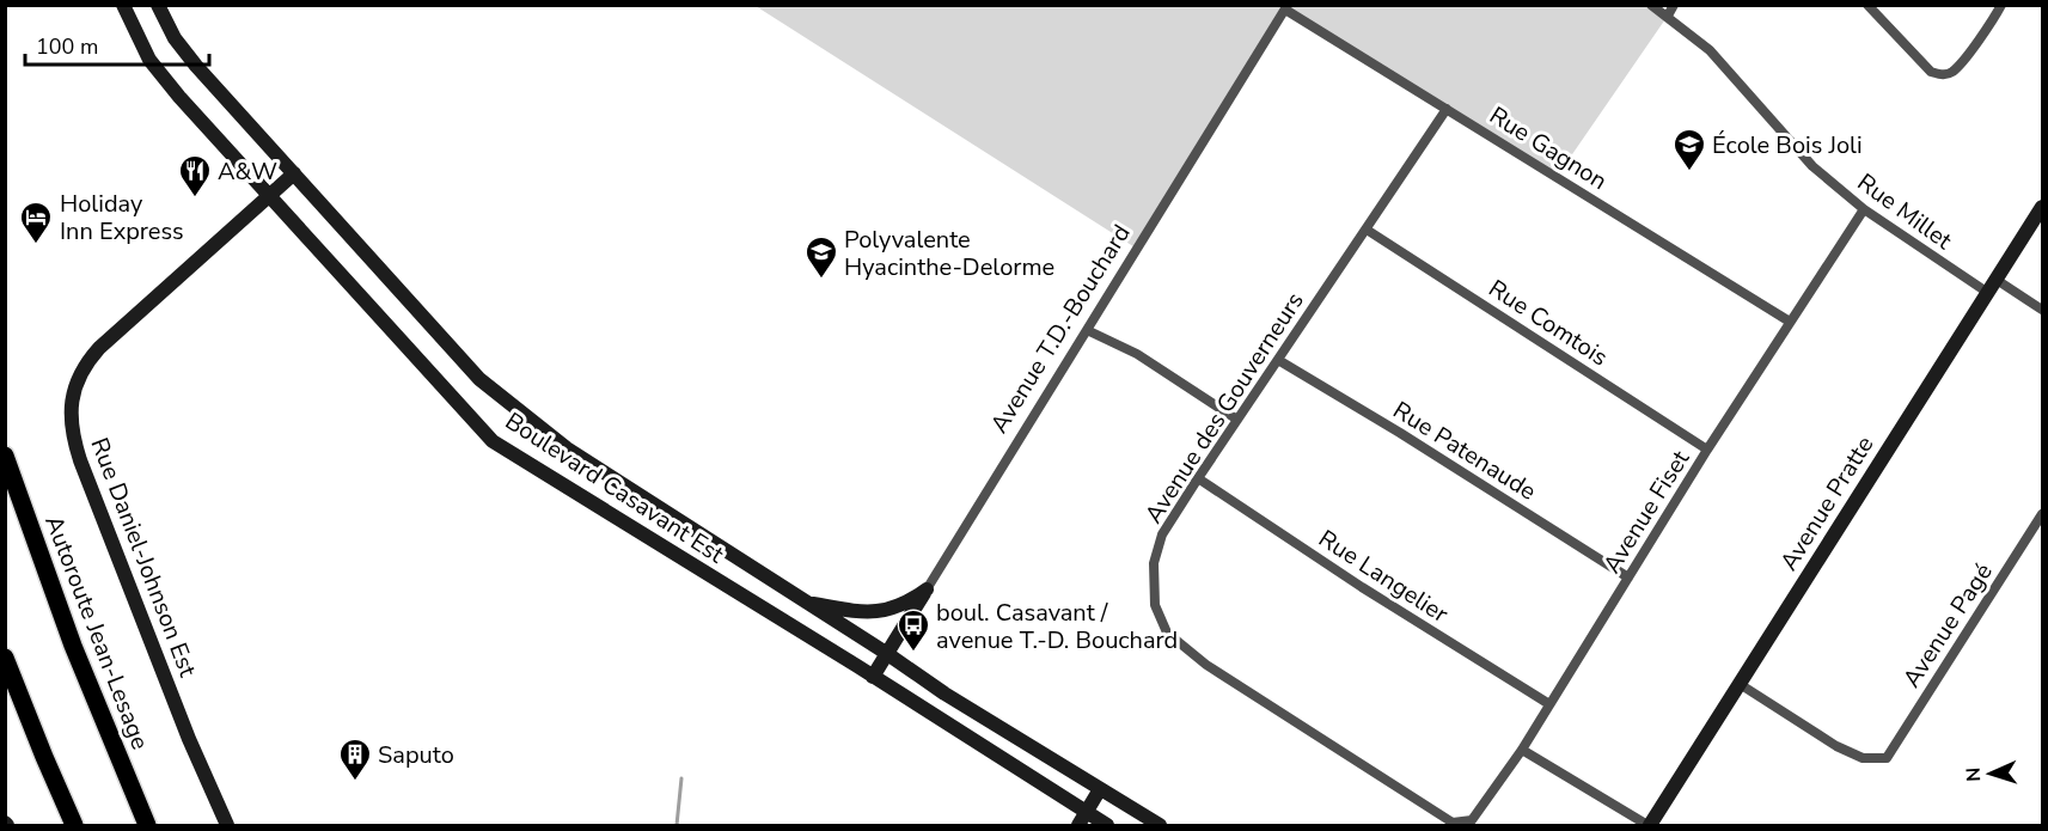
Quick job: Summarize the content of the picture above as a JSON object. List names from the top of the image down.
{
  "streets": {
    "highway": ["Autoroute Jean-Lesage"],
    "street": [
      "Rue Gagnon",
      "Rue Millet",
      "Rue Comtois",
      "Avenue T.D.-Bouchard",
      "Avenue des Gouverneurs",
      "Rue Patenaude",
      "Boulevard Casavant Est",
      "Avenue Pratte",
      "Avenue Fiset",
      "Rue Daniel-Johnson Est",
      "Rue Langelier",
      "Avenue Pagé"
    ]
  },
  "crossings": [
    ["Rue Gagnon", "Avenue T.D.-Bouchard"],
    ["Rue Gagnon", "Avenue des Gouverneurs"],
    ["Rue Gagnon", "Avenue Fiset"],
    ["Rue Millet", "Avenue Pratte"],
    ["Rue Millet", "Avenue Fiset"],
    ["Rue Comtois", "Avenue des Gouverneurs"],
    ["Rue Comtois", "Avenue Fiset"],
    ["Avenue T.D.-Bouchard", "Boulevard Casavant Est"],
    ["Avenue des Gouverneurs", "Rue Patenaude"],
    ["Avenue des Gouverneurs", "Avenue Fiset"],
    ["Avenue des Gouverneurs", "Rue Langelier"],
    ["Rue Patenaude", "Avenue Fiset"],
    ["Boulevard Casavant Est", "Rue Daniel-Johnson Est"],
    ["Avenue Pratte", "Avenue Pagé"],
    ["Avenue Fiset", "Rue Langelier"]
  ],
  "places": {
    "school or university": ["École Bois Joli", "Polyvalente Hyacinthe-Delorme"],
    "restaurant": ["A&W"],
    "hotel": ["Holiday Inn Express"],
    "bus stop": ["boul. Casavant / avenue T.-D. Bouchard"],
    "building": ["Saputo"]
  },
  "scale_bar": "100 m",
  "north": "left"
}
